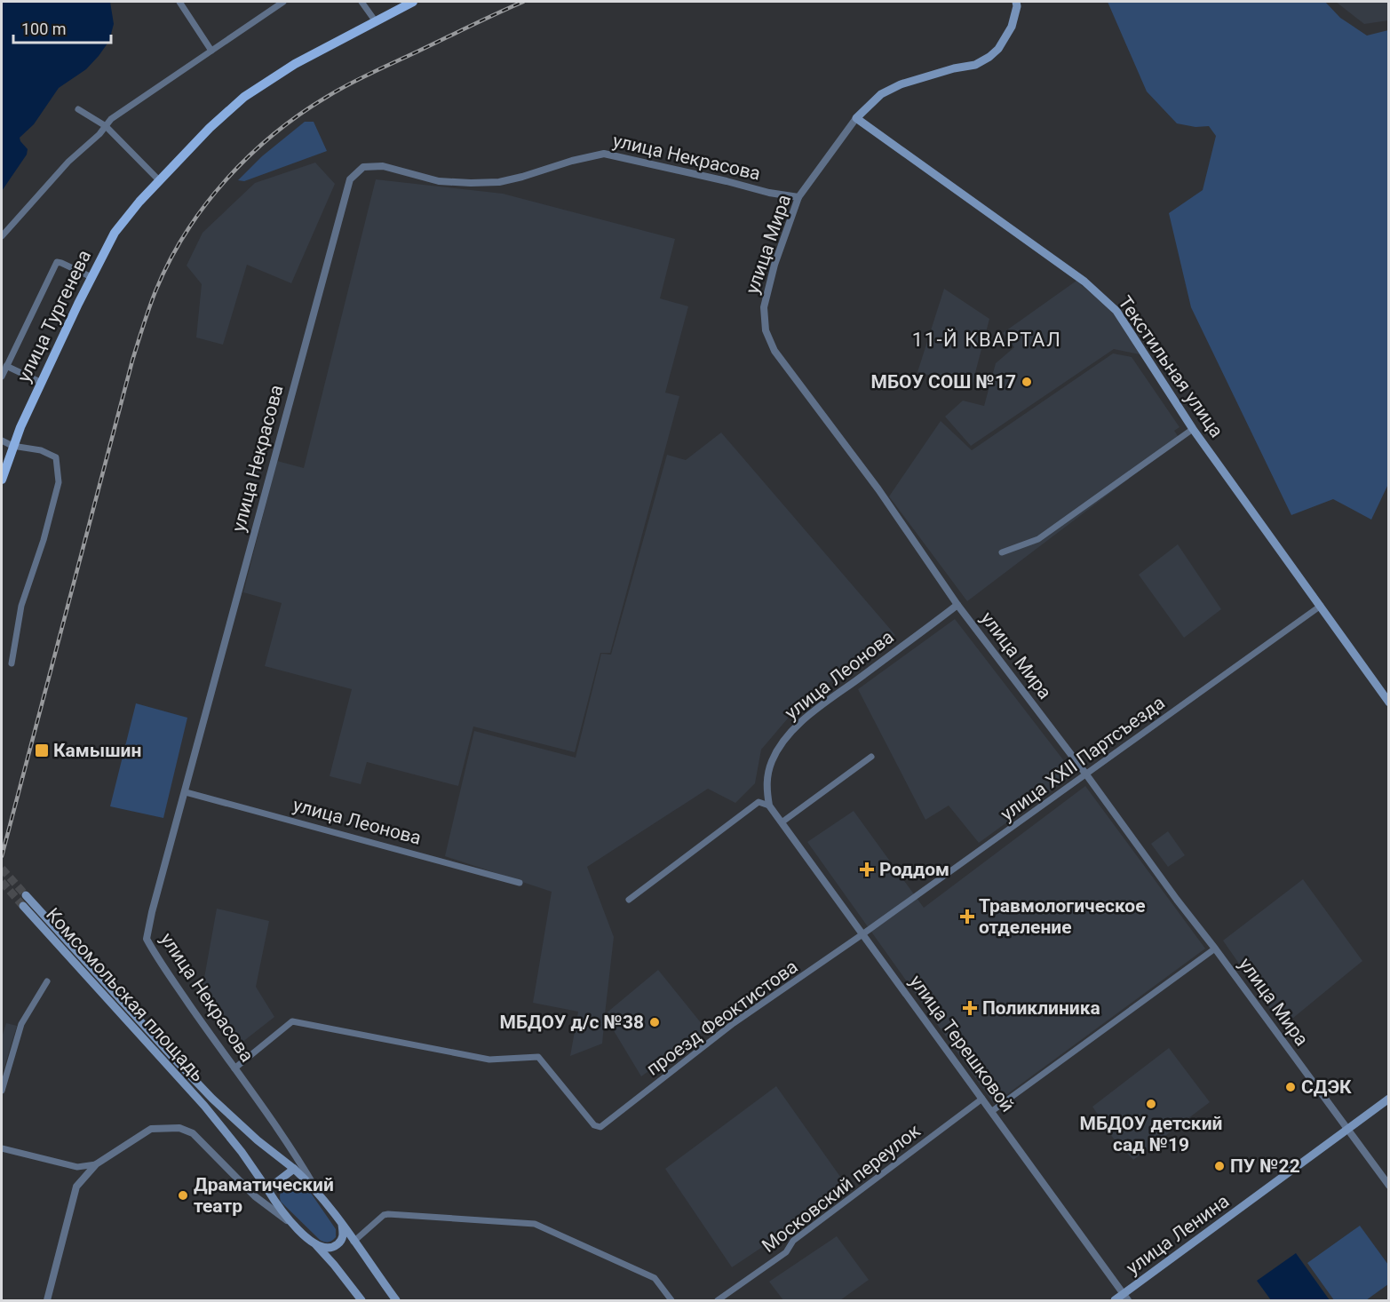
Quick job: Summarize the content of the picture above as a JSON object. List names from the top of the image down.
{
  "streets": {
    "main road": [
      "улица Тургенева",
      "Текстильная улица",
      "Комсомольская площадь",
      "улица Ленина"
    ],
    "street": [
      "улица Некрасова",
      "улица Мира",
      "улица Леонова",
      "улица XXII Партсъезда",
      "проезд Феоктистова",
      "улица Терешковой",
      "Московский переулок"
    ]
  },
  "crossings": [
    ["улица Некрасова", "улица Мира"],
    ["улица Некрасова", "улица Леонова"],
    ["улица Некрасова", "проезд Феоктистова"],
    ["улица Мира", "Текстильная улица"],
    ["улица Мира", "улица Леонова"],
    ["улица Мира", "улица XXII Партсъезда"],
    ["улица Мира", "улица Ленина"],
    ["Текстильная улица", "улица XXII Партсъезда"],
    ["улица Леонова", "улица Терешковой"],
    ["улица XXII Партсъезда", "проезд Феоктистова"],
    ["улица XXII Партсъезда", "улица Терешковой"],
    ["проезд Феоктистова", "улица Терешковой"],
    ["улица Терешковой", "Московский переулок"],
    ["улица Терешковой", "улица Ленина"]
  ],
  "districts": ["11-Й КВАРТАЛ"],
  "places": {
    "other": [
      "МБОУ СОШ №17",
      "МБДОУ д/с №38",
      "СДЭК",
      "МБДОУ детский сад №19",
      "ПУ №22",
      "Драматический театр"
    ],
    "transit": ["Камышин"],
    "health": ["Роддом", "Травмологическое отделение", "Поликлиника"]
  },
  "scale_bar": "100 m"
}
